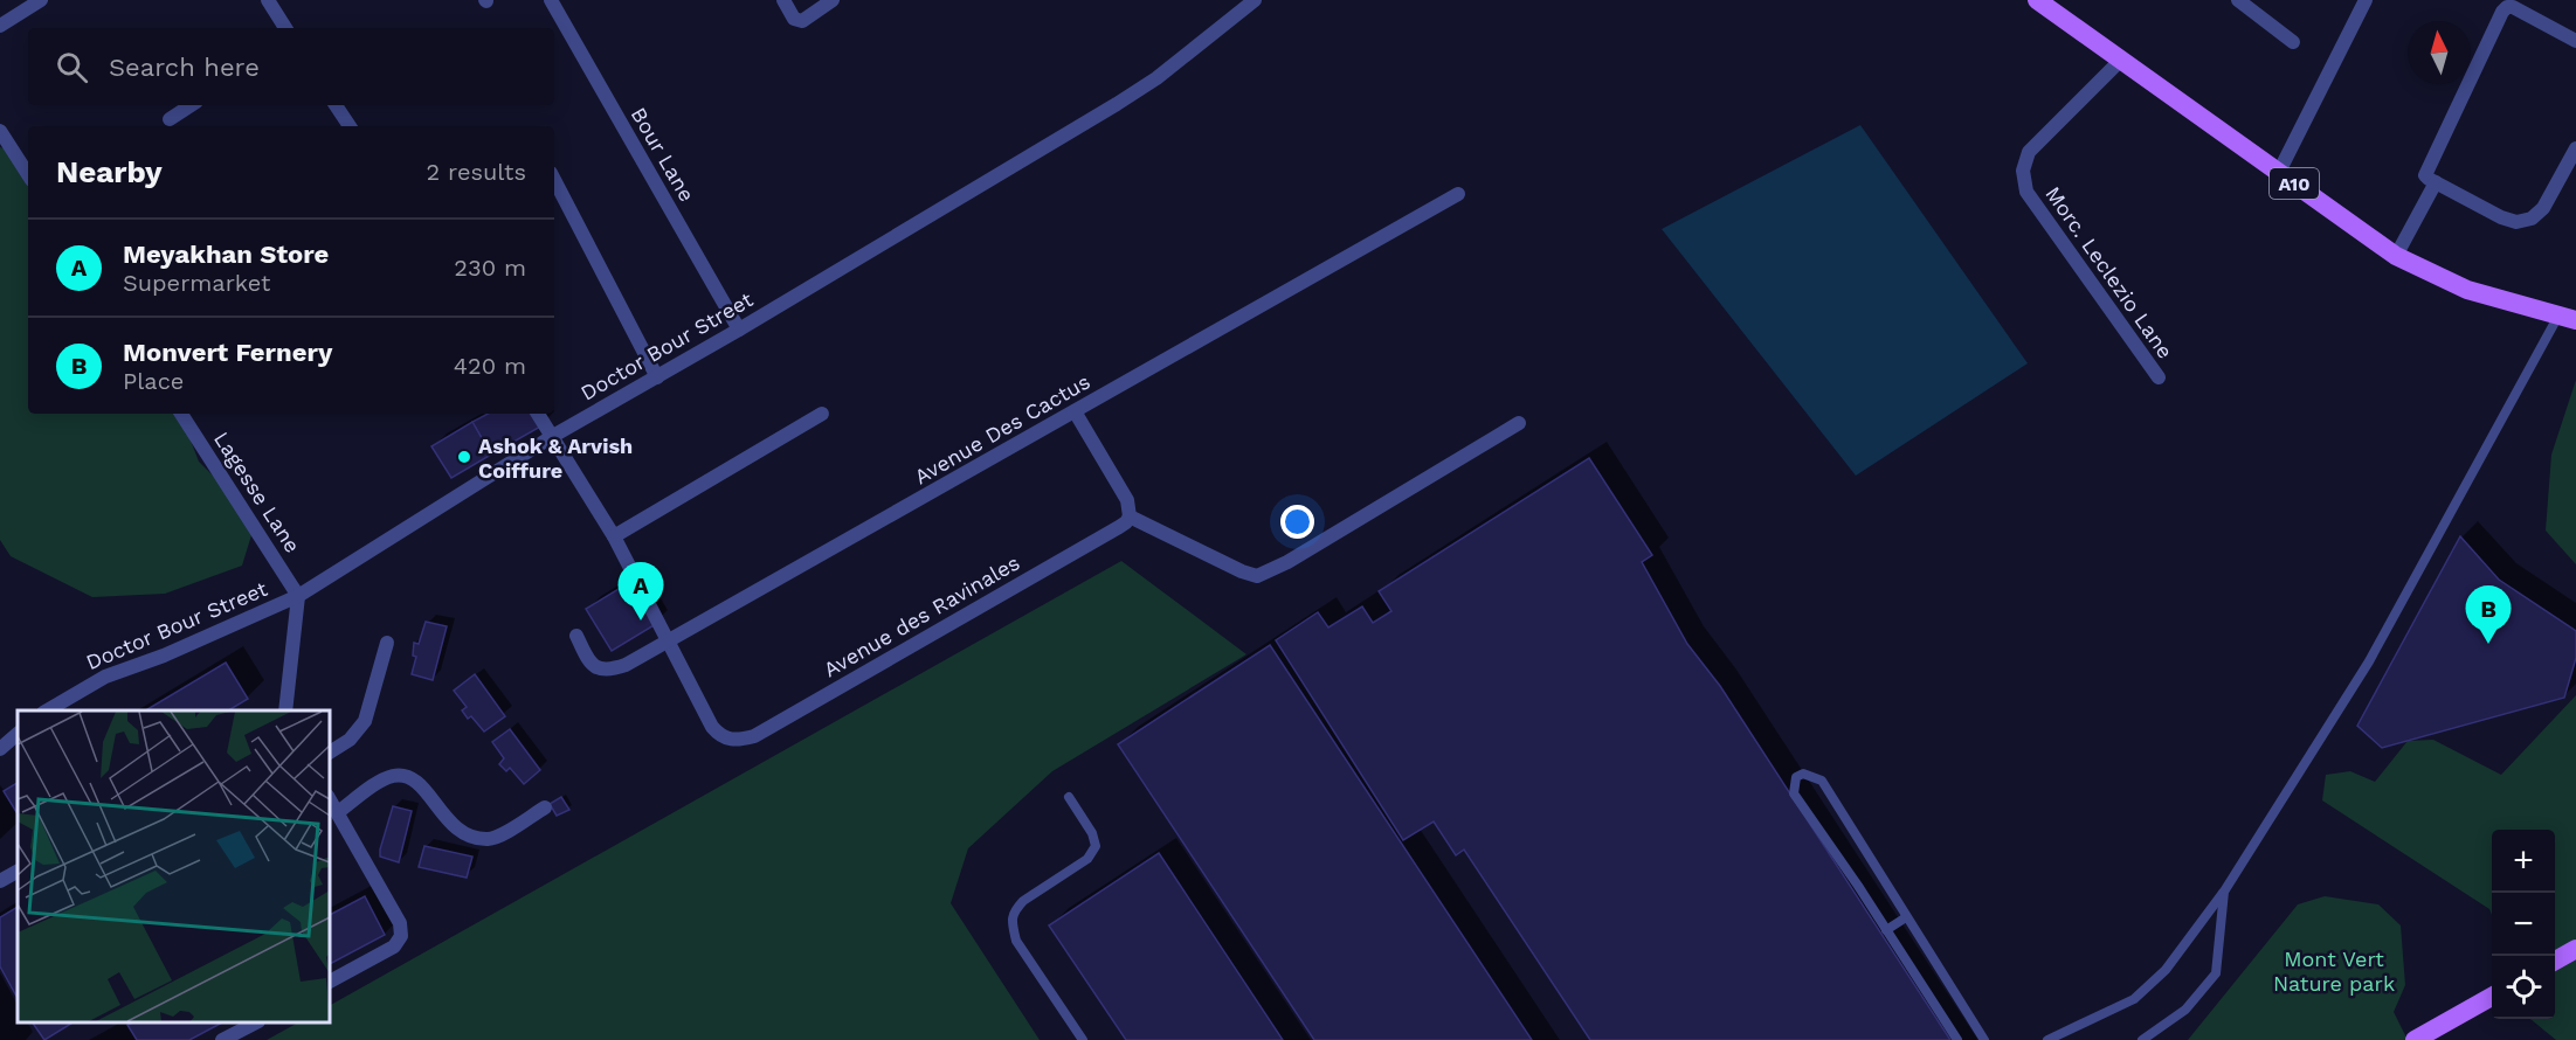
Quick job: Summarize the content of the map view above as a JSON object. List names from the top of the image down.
{
  "streets": {
    "main road": ["A10"],
    "street": [
      "Bour Lane",
      "Morc. Leclezio Lane",
      "Doctor Bour Street",
      "Avenue Des Cactus",
      "Lagesse Lane",
      "Avenue des Ravinales"
    ]
  },
  "crossings": [
    ["Bour Lane", "Doctor Bour Street"],
    ["A10", "Morc. Leclezio Lane"],
    ["Doctor Bour Street", "Lagesse Lane"],
    ["Avenue Des Cactus", "Avenue des Ravinales"]
  ],
  "parks": ["Mont Vert Nature park"],
  "places": ["Ashok & Arvish Coiffure"],
  "north": "top",
  "page": {
    "search": "Search here",
    "heading": ["Nearby", "2 results"],
    "list": [
      {
        "mark": "A",
        "name": "Meyakhan Store",
        "note": "Supermarket",
        "value": "230 m"
      },
      {
        "mark": "B",
        "name": "Monvert Fernery",
        "note": "Place",
        "value": "420 m"
      }
    ],
    "pins": ["A", "B"],
    "map_buttons": ["+", "−"]
  }
}
